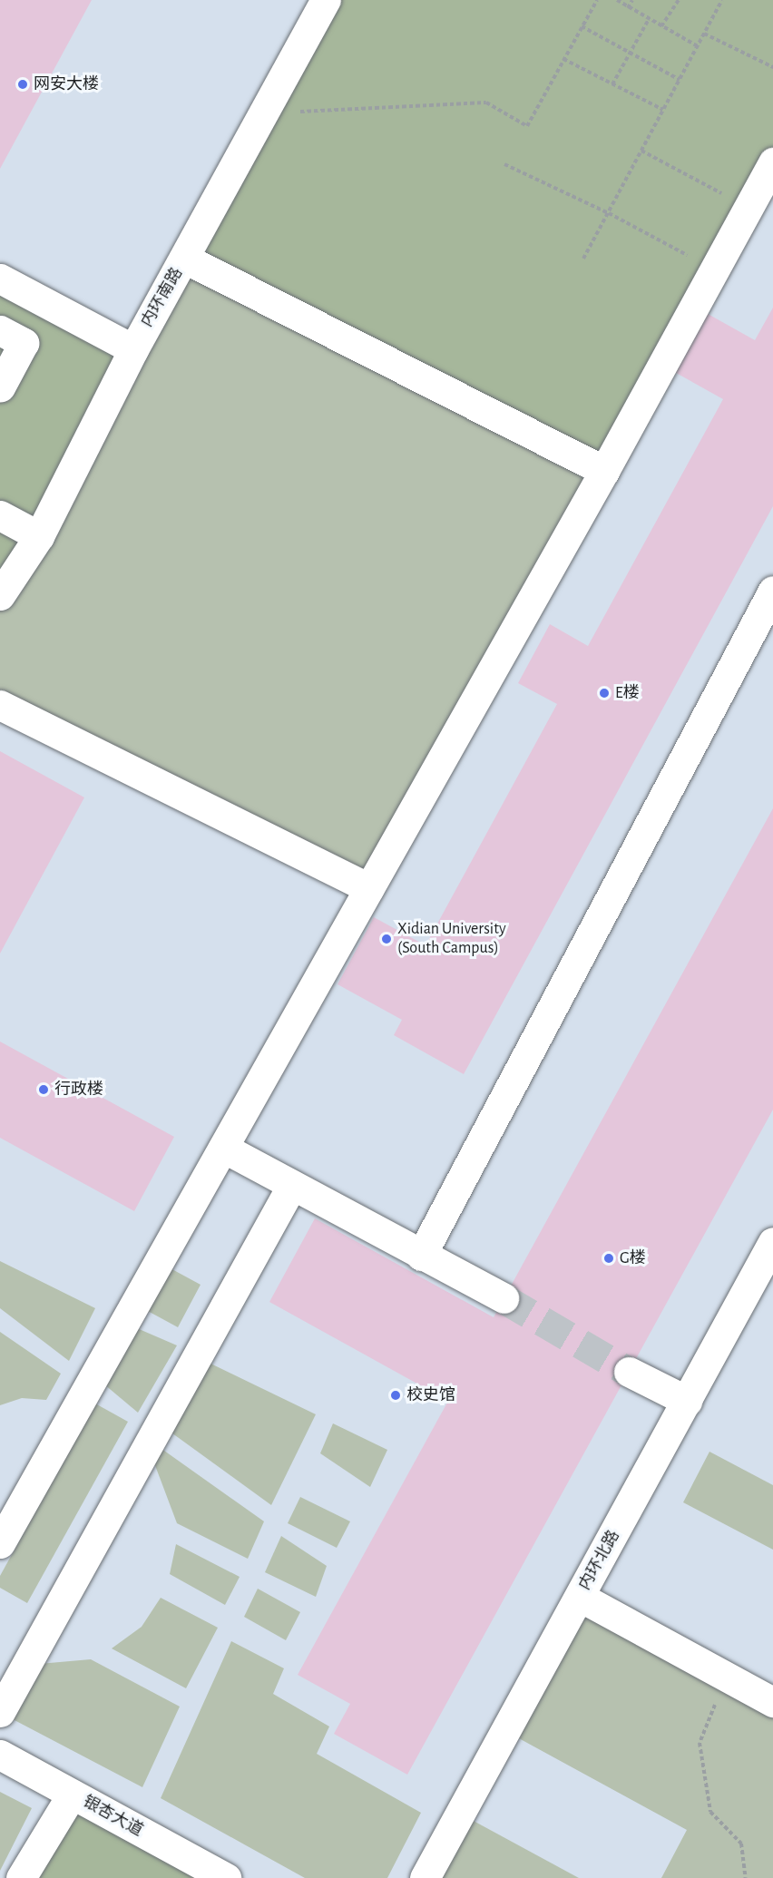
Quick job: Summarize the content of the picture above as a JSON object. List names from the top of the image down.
{
  "streets": {
    "lane": ["内环南路", "内环北路", "银杏大道"]
  },
  "places": [
    "网安大楼",
    "E楼",
    "Xidian University (South Campus)",
    "行政楼",
    "G楼",
    "校史馆"
  ]
}
